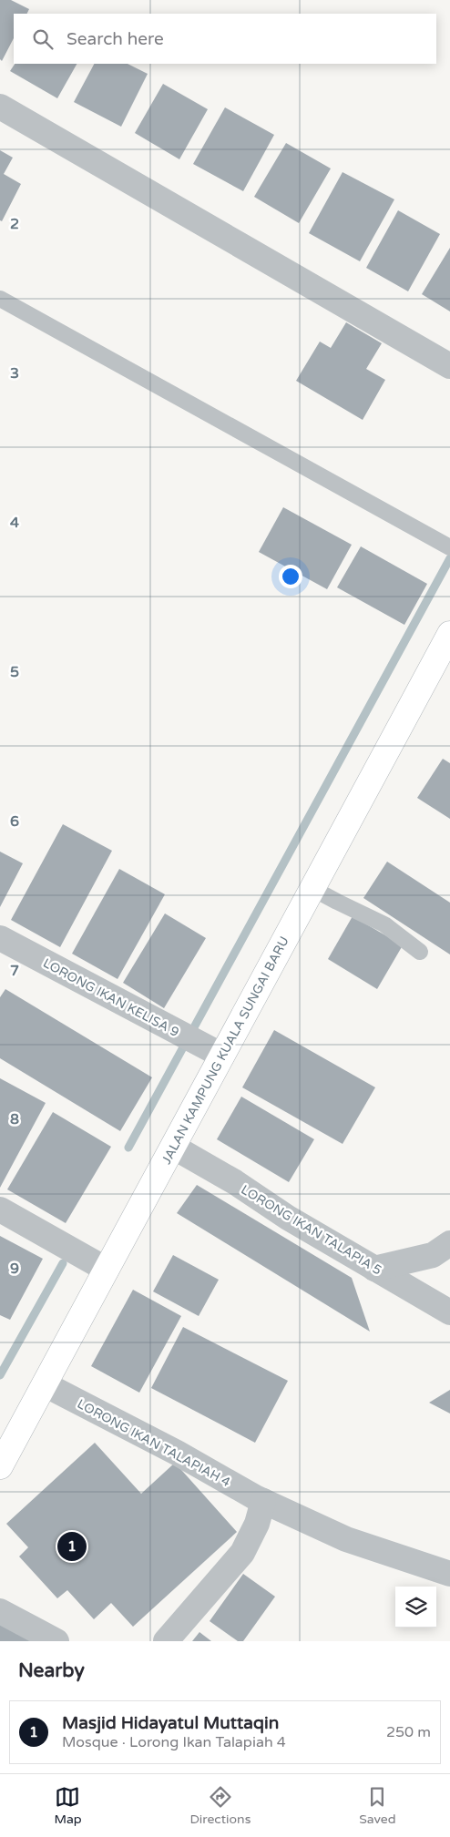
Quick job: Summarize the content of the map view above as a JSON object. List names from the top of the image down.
{
  "streets": {
    "street": [
      "LORONG IKAN KELISA 9",
      "JALAN KAMPUNG KUALA SUNGAI BARU",
      "LORONG IKAN TALAPIA 5",
      "LORONG IKAN TALAPIAH 4"
    ]
  },
  "crossings": [
    ["LORONG IKAN KELISA 9", "JALAN KAMPUNG KUALA SUNGAI BARU"],
    ["JALAN KAMPUNG KUALA SUNGAI BARU", "LORONG IKAN TALAPIA 5"],
    ["JALAN KAMPUNG KUALA SUNGAI BARU", "LORONG IKAN TALAPIAH 4"]
  ],
  "page": {
    "search": "Search here",
    "pins": "1",
    "heading": "Nearby",
    "list": [
      {
        "mark": "1",
        "name": "Masjid Hidayatul Muttaqin",
        "note": "Mosque · Lorong Ikan Talapiah 4",
        "value": "250 m"
      }
    ],
    "nav": ["Map", "Directions", "Saved"]
  },
  "grid": {
    "rows": [
      "2",
      "3",
      "4",
      "5",
      "6",
      "7",
      "8",
      "9"
    ]
  }
}
